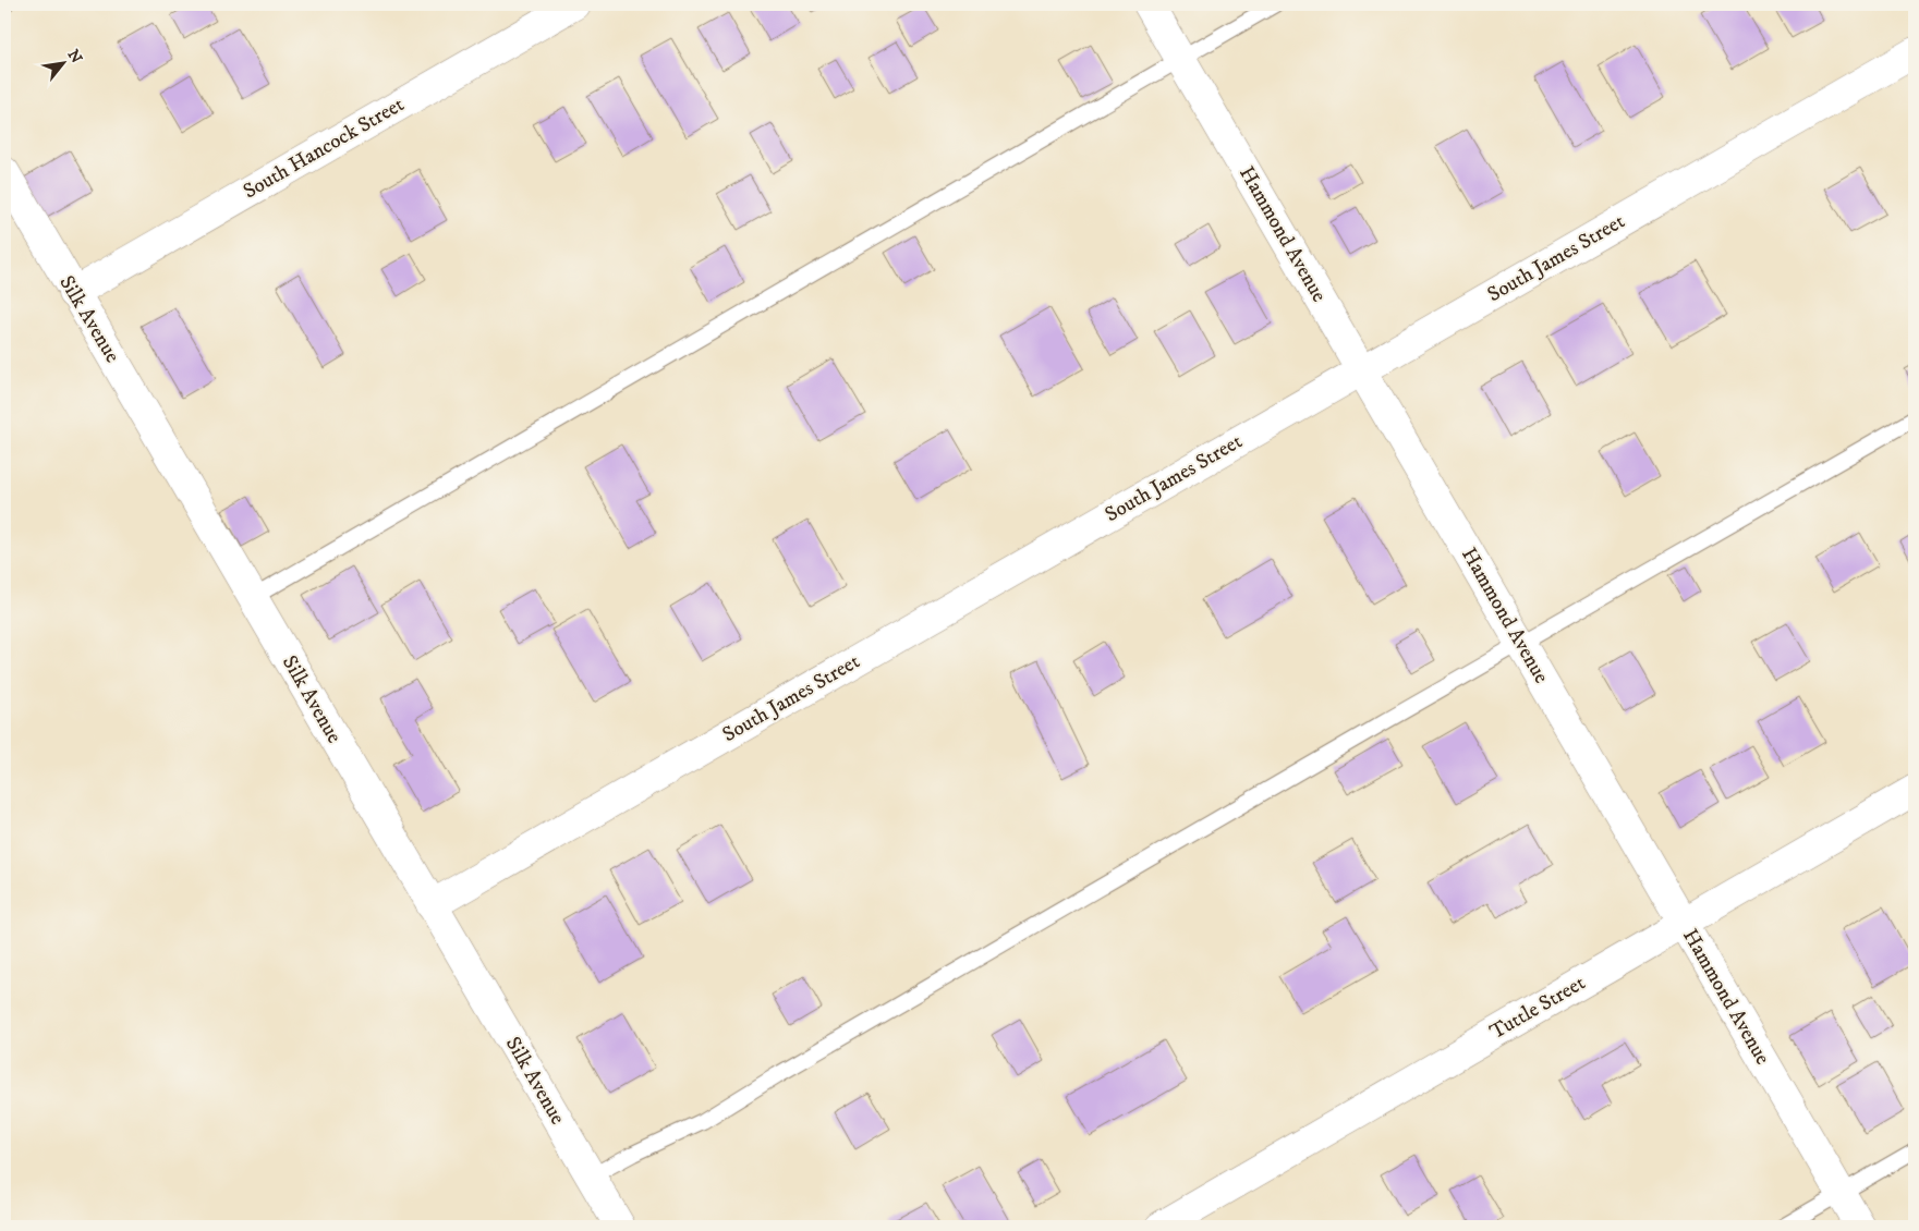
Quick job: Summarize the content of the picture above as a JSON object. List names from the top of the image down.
{
  "streets": {
    "street": [
      "South Hancock Street",
      "Hammond Avenue",
      "South James Street",
      "Silk Avenue",
      "Tuttle Street"
    ]
  },
  "crossings": [
    ["South Hancock Street", "Silk Avenue"],
    ["Hammond Avenue", "South James Street"],
    ["Hammond Avenue", "Tuttle Street"],
    ["South James Street", "Silk Avenue"]
  ],
  "north": "top right"
}
